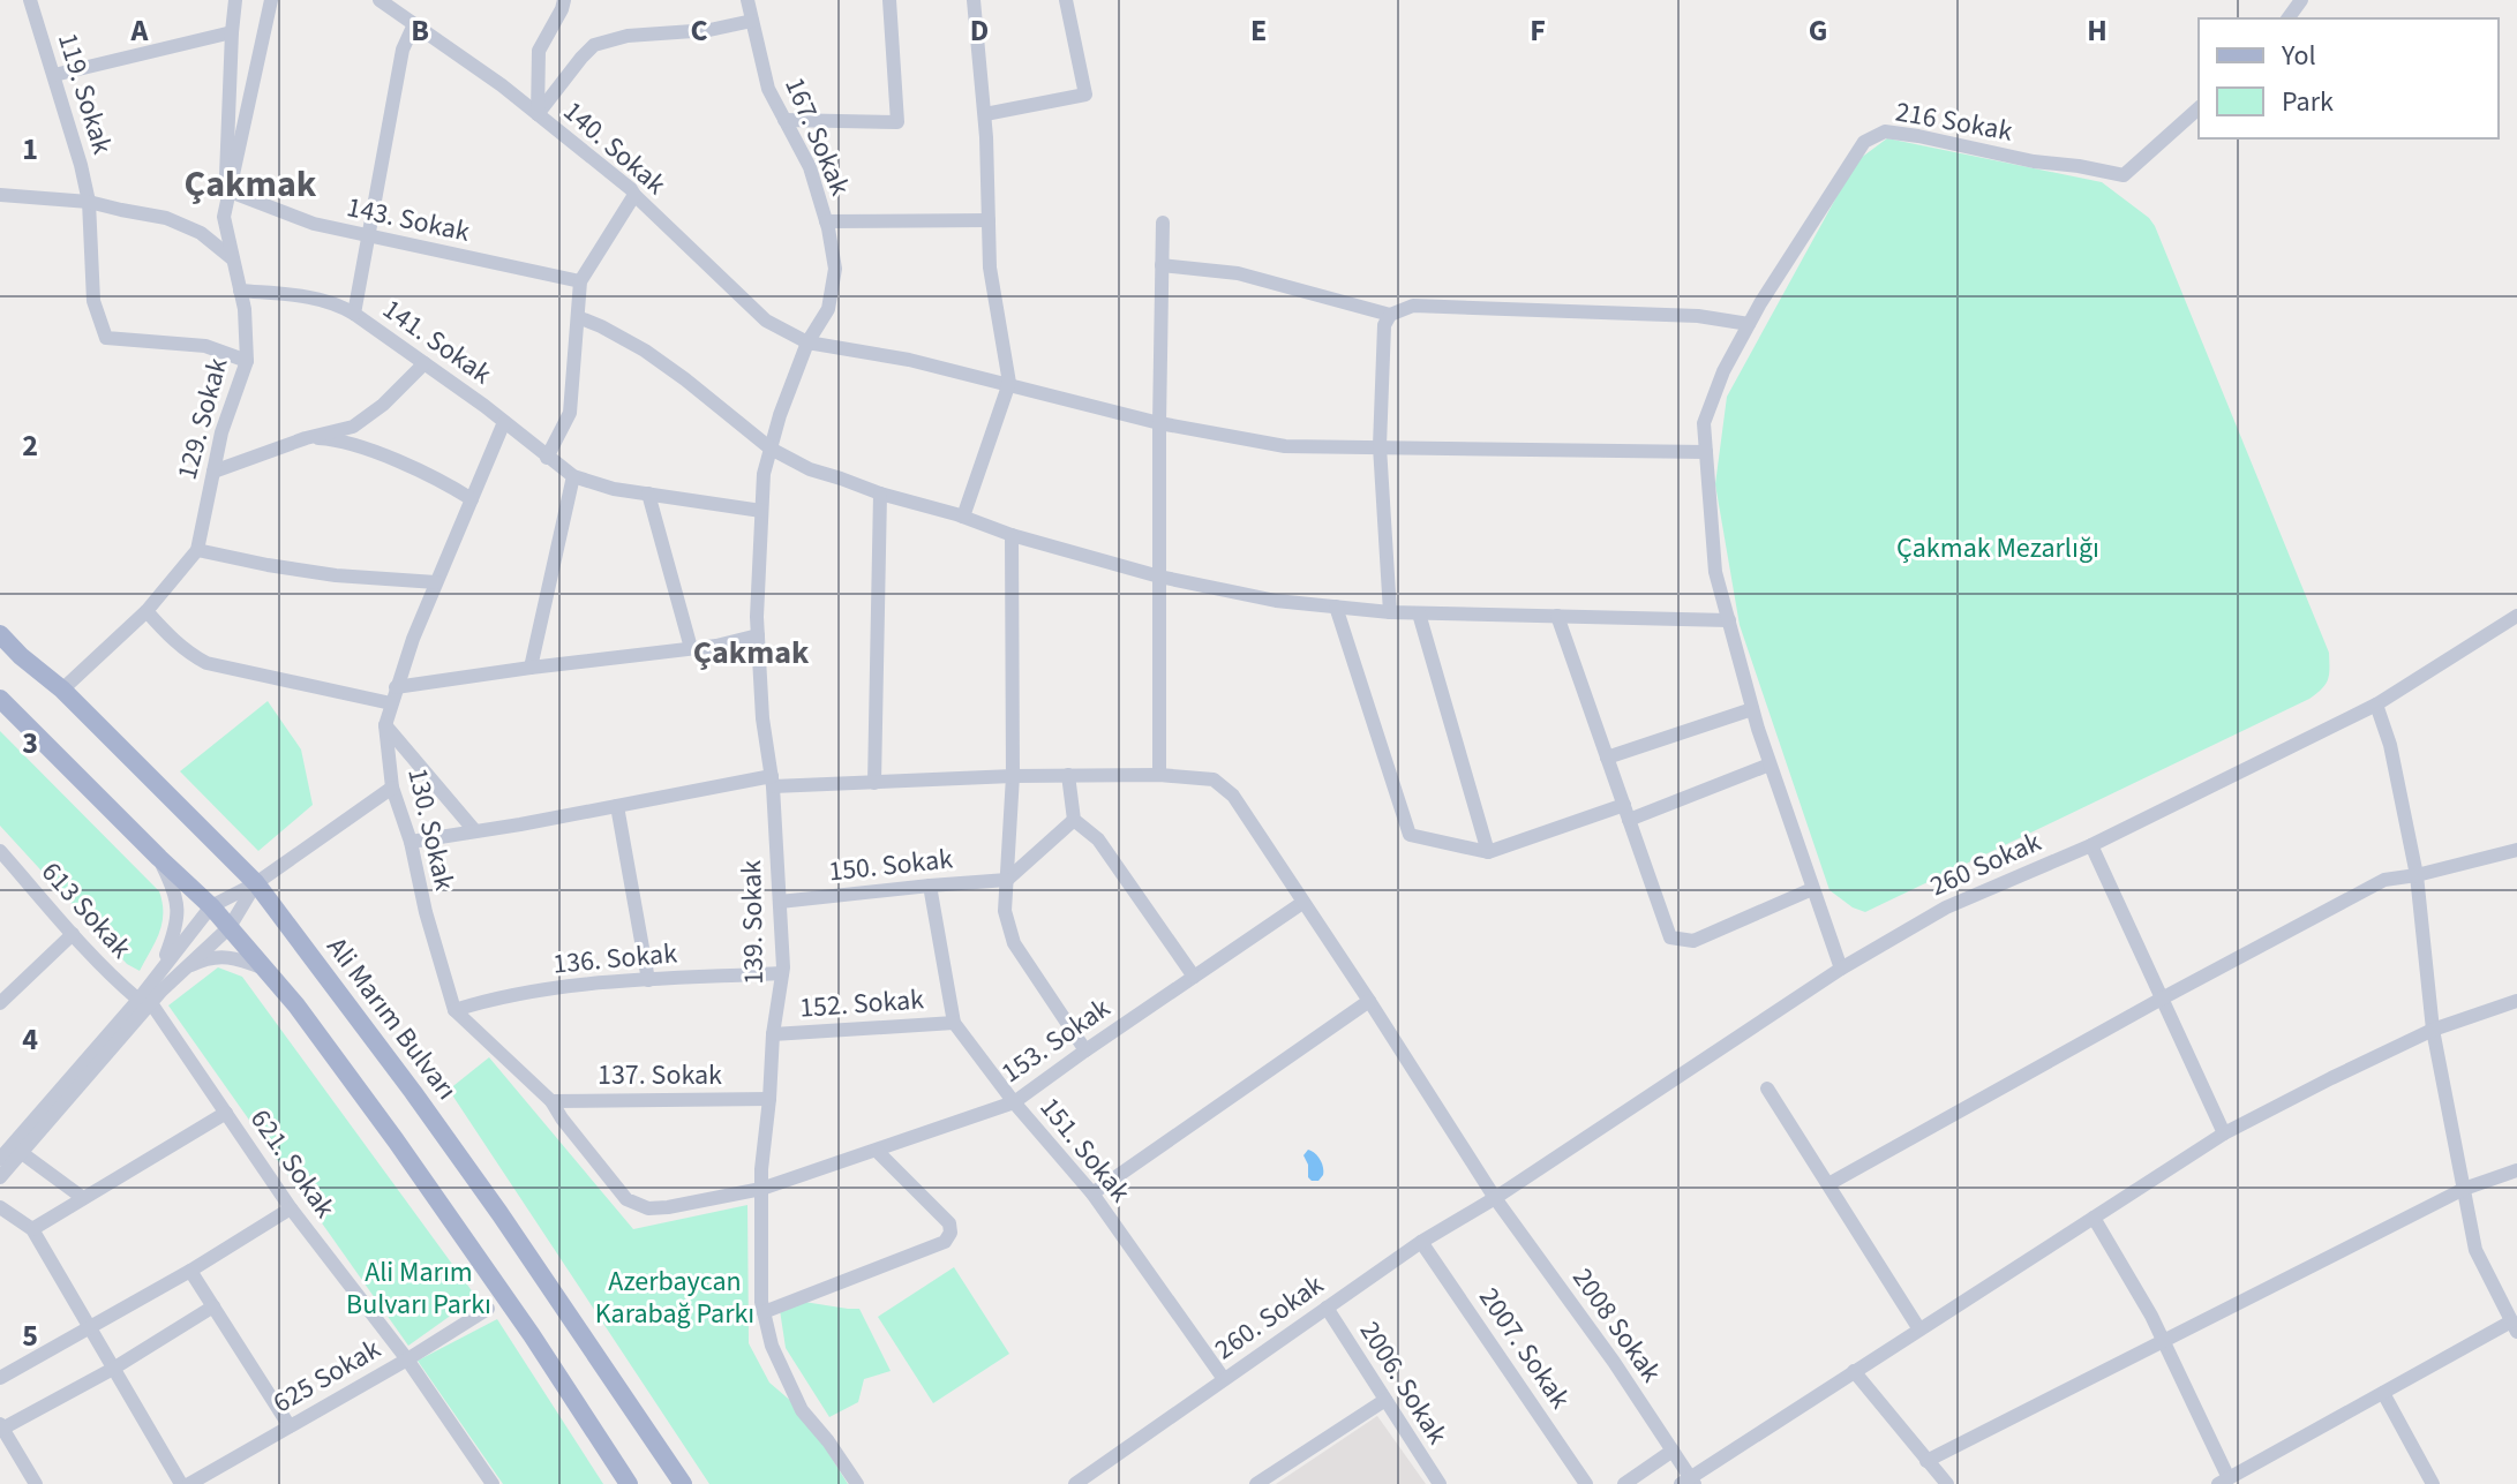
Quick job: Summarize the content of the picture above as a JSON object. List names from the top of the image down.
{
  "streets": {
    "main road": ["Ali Marım Bulvarı"],
    "street": [
      "119. Sokak",
      "216 Sokak",
      "167. Sokak",
      "140. Sokak",
      "143. Sokak",
      "141. Sokak",
      "129. Sokak",
      "130. Sokak",
      "260 Sokak",
      "150. Sokak",
      "613 Sokak",
      "139. Sokak",
      "136. Sokak",
      "152. Sokak",
      "153. Sokak",
      "137. Sokak",
      "151. Sokak",
      "621. Sokak",
      "260. Sokak",
      "2008 Sokak",
      "2007. Sokak",
      "625 Sokak",
      "2006. Sokak"
    ]
  },
  "crossings": [
    ["119. Sokak", "129. Sokak"],
    ["167. Sokak", "140. Sokak"],
    ["167. Sokak", "139. Sokak"],
    ["140. Sokak", "141. Sokak"],
    ["140. Sokak", "139. Sokak"],
    ["143. Sokak", "141. Sokak"],
    ["143. Sokak", "129. Sokak"],
    ["141. Sokak", "130. Sokak"],
    ["141. Sokak", "139. Sokak"],
    ["129. Sokak", "Ali Marım Bulvarı"],
    ["130. Sokak", "136. Sokak"],
    ["130. Sokak", "2008 Sokak"],
    ["260 Sokak", "260. Sokak"],
    ["260 Sokak", "2008 Sokak"],
    ["150. Sokak", "139. Sokak"],
    ["150. Sokak", "151. Sokak"],
    ["613 Sokak", "621. Sokak"],
    ["139. Sokak", "136. Sokak"],
    ["139. Sokak", "152. Sokak"],
    ["139. Sokak", "153. Sokak"],
    ["139. Sokak", "137. Sokak"],
    ["139. Sokak", "2008 Sokak"],
    ["152. Sokak", "151. Sokak"],
    ["153. Sokak", "137. Sokak"],
    ["153. Sokak", "151. Sokak"],
    ["153. Sokak", "2008 Sokak"],
    ["151. Sokak", "260. Sokak"],
    ["621. Sokak", "625 Sokak"],
    ["260. Sokak", "2008 Sokak"],
    ["260. Sokak", "2007. Sokak"],
    ["260. Sokak", "2006. Sokak"]
  ],
  "districts": ["Çakmak", "Çakmak"],
  "parks": ["Çakmak Mezarlığı", "Ali Marım Bulvarı Parkı", "Azerbaycan Karabağ Parkı"],
  "legend": ["Yol", "Park"],
  "grid": {
    "columns": [
      "A",
      "B",
      "C",
      "D",
      "E",
      "F",
      "G",
      "H"
    ],
    "rows": [
      "1",
      "2",
      "3",
      "4",
      "5"
    ]
  }
}
